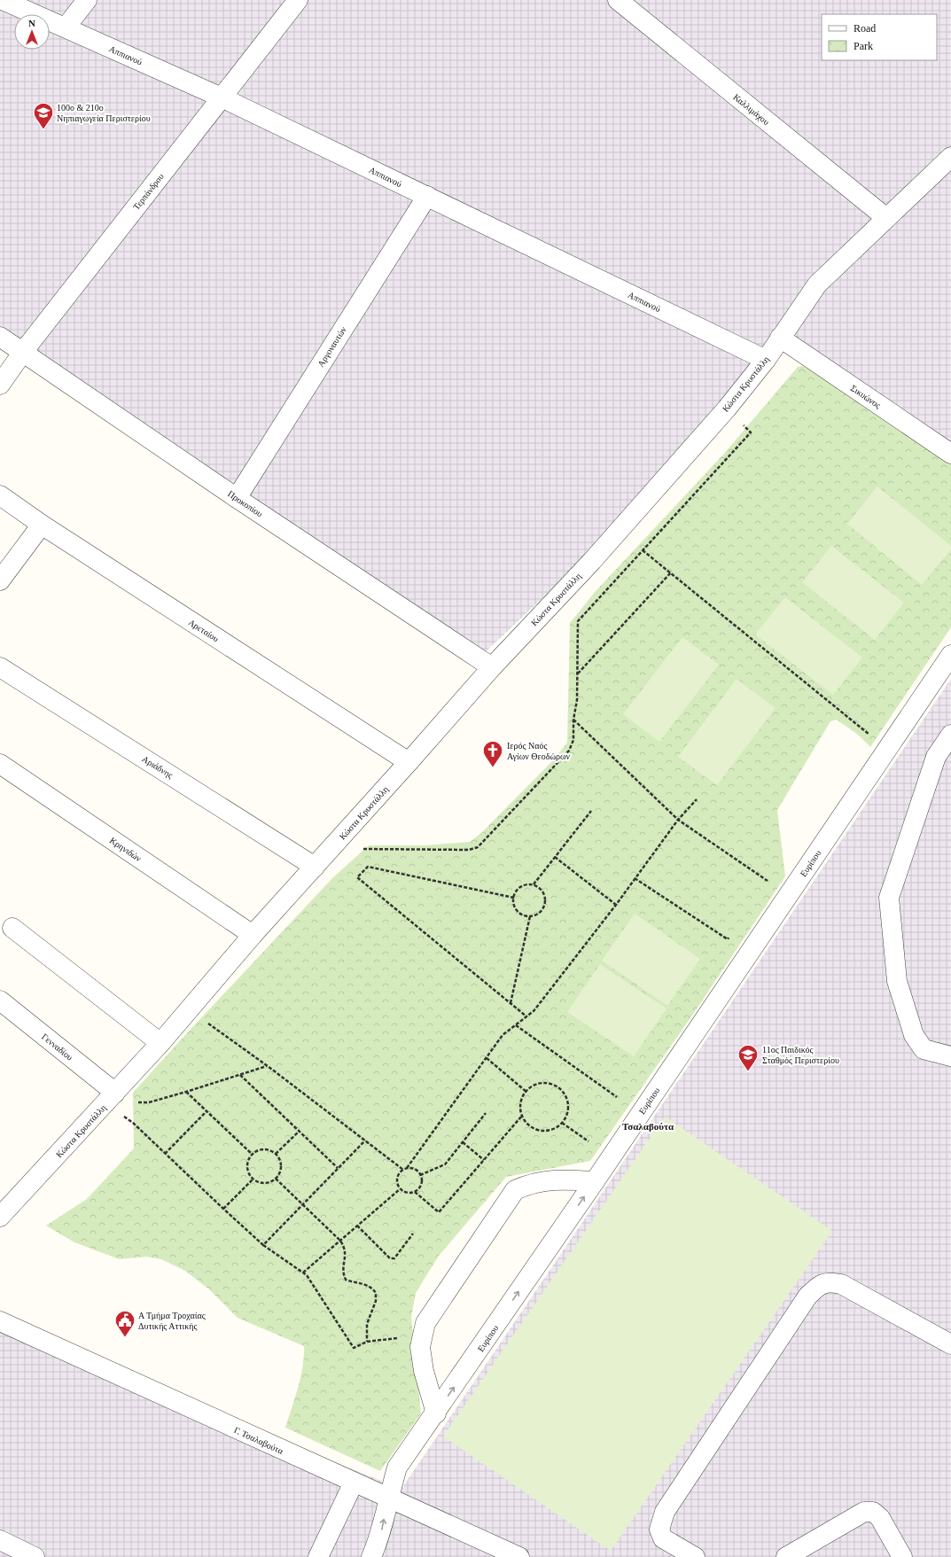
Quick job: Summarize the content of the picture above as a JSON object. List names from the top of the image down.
{
  "streets": {
    "street": [
      "Αππιανού",
      "Καλλιμάχου",
      "Τερπάνδρου",
      "Αργοναυτών",
      "Κώστα Κρυστάλλη",
      "Σικυώνος",
      "Προκοπίου",
      "Αρεταίου",
      "Αριάδνης",
      "Κρηνιδών",
      "Ευρίπου",
      "Γενναδίου",
      "Γ. Τσαλαβούτα"
    ]
  },
  "crossings": [
    ["Αππιανού", "Τερπάνδρου"],
    ["Αππιανού", "Αργοναυτών"],
    ["Αππιανού", "Κώστα Κρυστάλλη"],
    ["Καλλιμάχου", "Κώστα Κρυστάλλη"],
    ["Τερπάνδρου", "Προκοπίου"],
    ["Αργοναυτών", "Προκοπίου"],
    ["Κώστα Κρυστάλλη", "Σικυώνος"],
    ["Κώστα Κρυστάλλη", "Προκοπίου"],
    ["Κώστα Κρυστάλλη", "Αρεταίου"],
    ["Κώστα Κρυστάλλη", "Αριάδνης"],
    ["Κώστα Κρυστάλλη", "Κρηνιδών"],
    ["Κώστα Κρυστάλλη", "Γενναδίου"],
    ["Ευρίπου", "Γ. Τσαλαβούτα"]
  ],
  "districts": ["Τσαλαβούτα"],
  "places": {
    "school or university": ["100ο & 210ο Νηπιαγωγεία Περιστερίου", "11ος Παιδικός Σταθμός Περιστερίου"],
    "church": ["Ιερός Ναός Αγίων Θεοδώρων"],
    "public building": ["Α Τμήμα Τροχαίας Δυτικής Αττικής"]
  },
  "legend": ["Road", "Park"],
  "north": "top"
}
